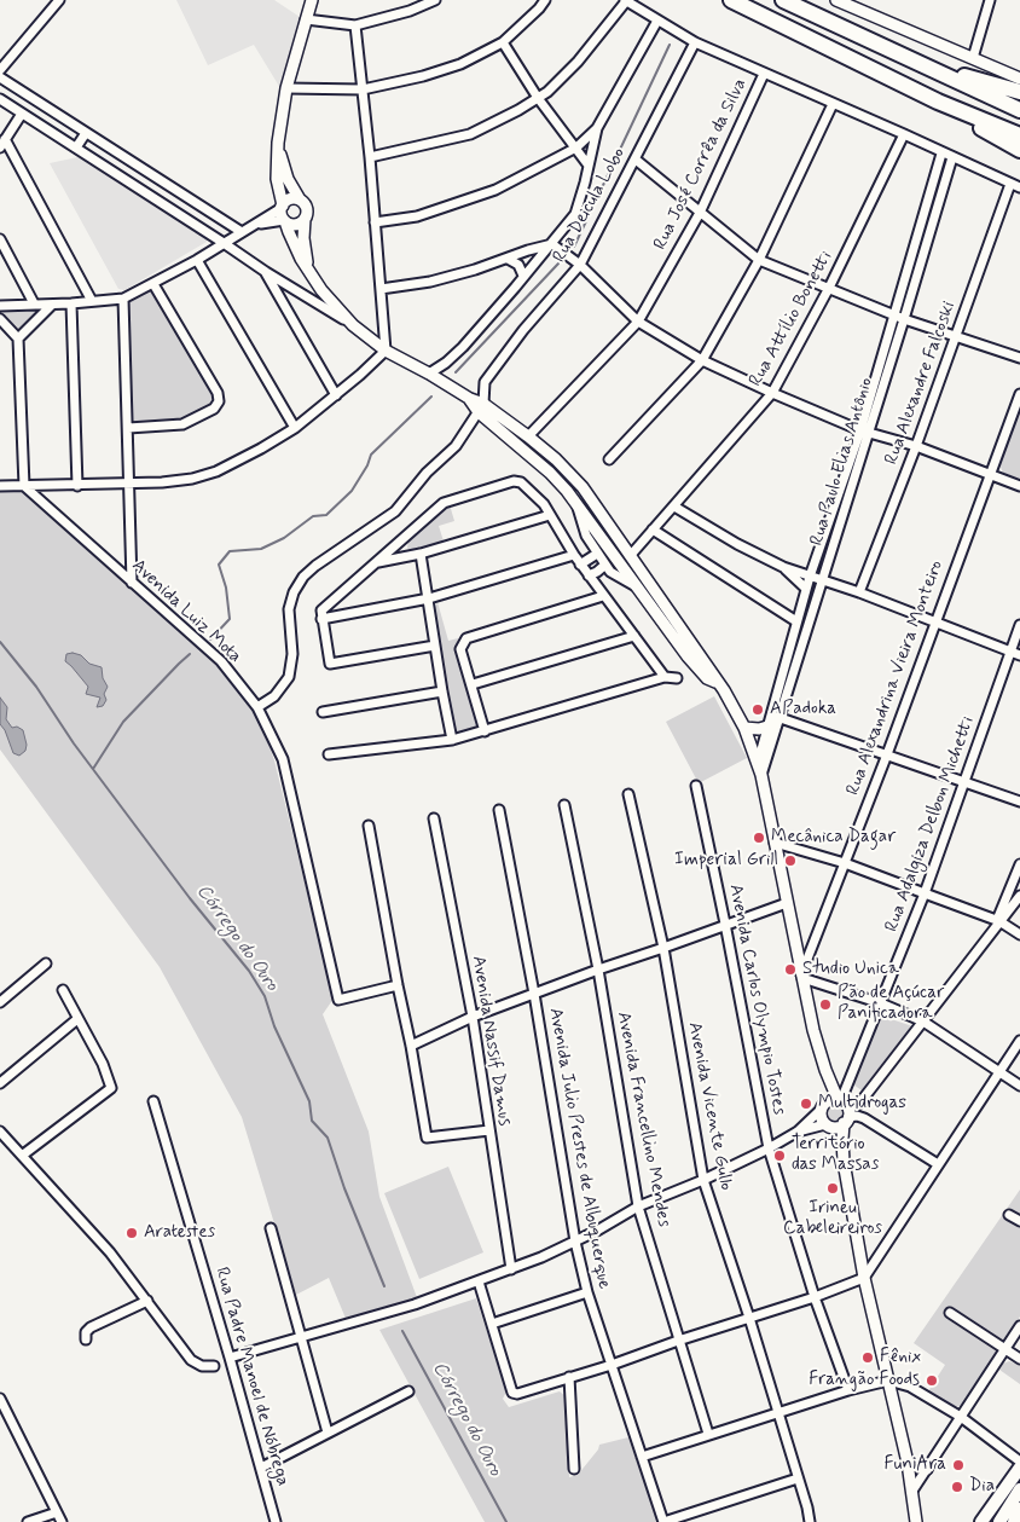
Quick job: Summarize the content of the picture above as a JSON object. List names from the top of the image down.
{
  "streets": {
    "street": [
      "Rua José Corrêa da Silva",
      "Rua Deicula Lobo",
      "Rua Attílio Bonetti",
      "Rua Alexandre Falcoski",
      "Rua Paulo Elias Antônio",
      "Avenida Luiz Mota",
      "Rua Alexandrina Vieira Monteiro",
      "Rua Adalgiza Delbon Michetti",
      "Avenida Carlos Olympio Tostes",
      "Avenida Nassif Damus",
      "Avenida Vicente Gullo",
      "Avenida Francellino Mendes",
      "Avenida Julio Prestes de Albuquerque",
      "Rua Padre Manoel de Nóbrega"
    ]
  },
  "water": ["Córrego do Ouro"],
  "places": [
    "APadoka",
    "Mecânica Dagar",
    "Imperial Grill",
    "Studio Unica",
    "Pão de Açúcar Panificadora",
    "Multidrogas",
    "Território das Massas",
    "Irineu Cabeleireiros",
    "Aratestes",
    "Fênix",
    "Frangão Foods",
    "FuniAra",
    "Dia"
  ]
}
